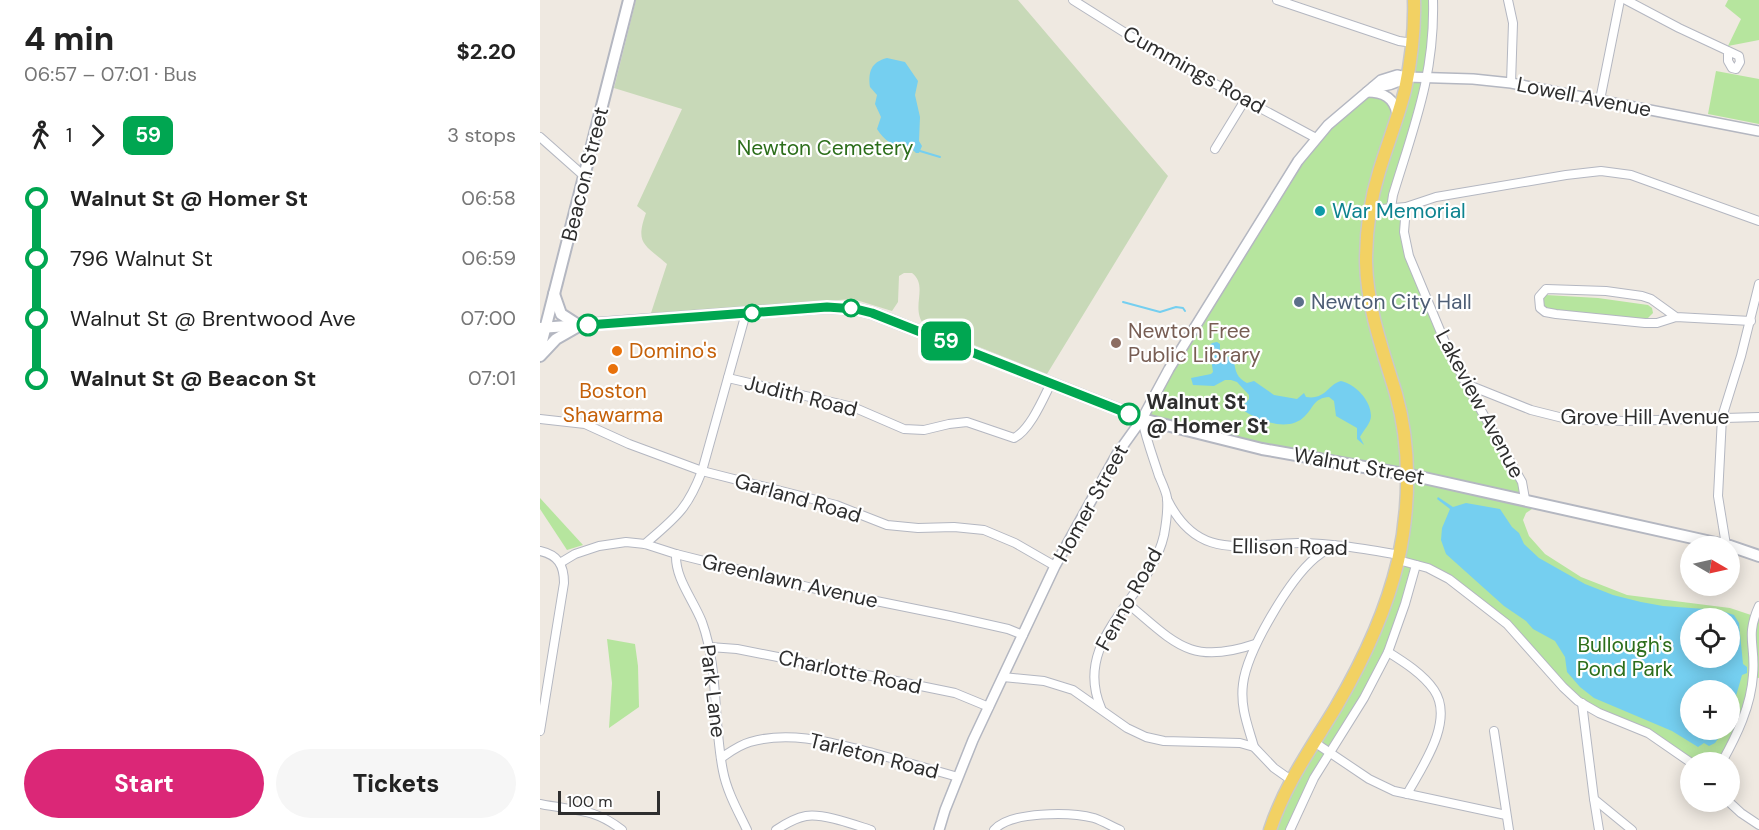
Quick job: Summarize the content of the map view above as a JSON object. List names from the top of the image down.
{
  "streets": {
    "main road": ["Beacon Street", "Walnut Street"],
    "street": [
      "Cummings Road",
      "Lowell Avenue",
      "Judith Road",
      "Lakeview Avenue",
      "Grove Hill Avenue",
      "Garland Road",
      "Homer Street",
      "Ellison Road",
      "Greenlawn Avenue",
      "Fenno Road",
      "Charlotte Road",
      "Park Lane",
      "Tarleton Road"
    ]
  },
  "crossings": [
    ["Cummings Road", "Homer Street"],
    ["Lowell Avenue", "Homer Street"],
    ["Beacon Street", "Walnut Street"],
    ["Judith Road", "Walnut Street"],
    ["Lakeview Avenue", "Grove Hill Avenue"],
    ["Lakeview Avenue", "Walnut Street"],
    ["Walnut Street", "Homer Street"],
    ["Walnut Street", "Fenno Road"],
    ["Garland Road", "Homer Street"],
    ["Homer Street", "Greenlawn Avenue"],
    ["Homer Street", "Fenno Road"],
    ["Homer Street", "Charlotte Road"],
    ["Homer Street", "Tarleton Road"],
    ["Ellison Road", "Fenno Road"],
    ["Greenlawn Avenue", "Park Lane"],
    ["Charlotte Road", "Park Lane"],
    ["Park Lane", "Tarleton Road"]
  ],
  "parks": ["Newton Cemetery", "Bullough's Pond Park"],
  "places": [
    "War Memorial",
    "Newton City Hall",
    "Newton Free Public Library",
    "Domino's",
    "Boston Shawarma",
    "Walnut St @ Homer St"
  ],
  "lines": ["bus line 59"],
  "scale_bar": "100 m",
  "north": "right",
  "page": {
    "heading": ["4 min", "06:57 – 07:01 · Bus", "$2.20"],
    "on_map": "59",
    "legs": ["1", "59", "3 stops"],
    "list": [
      {
        "name": "Walnut St @ Homer St",
        "value": "06:58"
      },
      {
        "name": "796 Walnut St",
        "value": "06:59"
      },
      {
        "name": "Walnut St @ Brentwood Ave",
        "value": "07:00"
      },
      {
        "name": "Walnut St @ Beacon St",
        "value": "07:01"
      }
    ],
    "map_buttons": ["+", "−"],
    "buttons": ["Start", "Tickets"],
    "scale": "100 m"
  }
}
